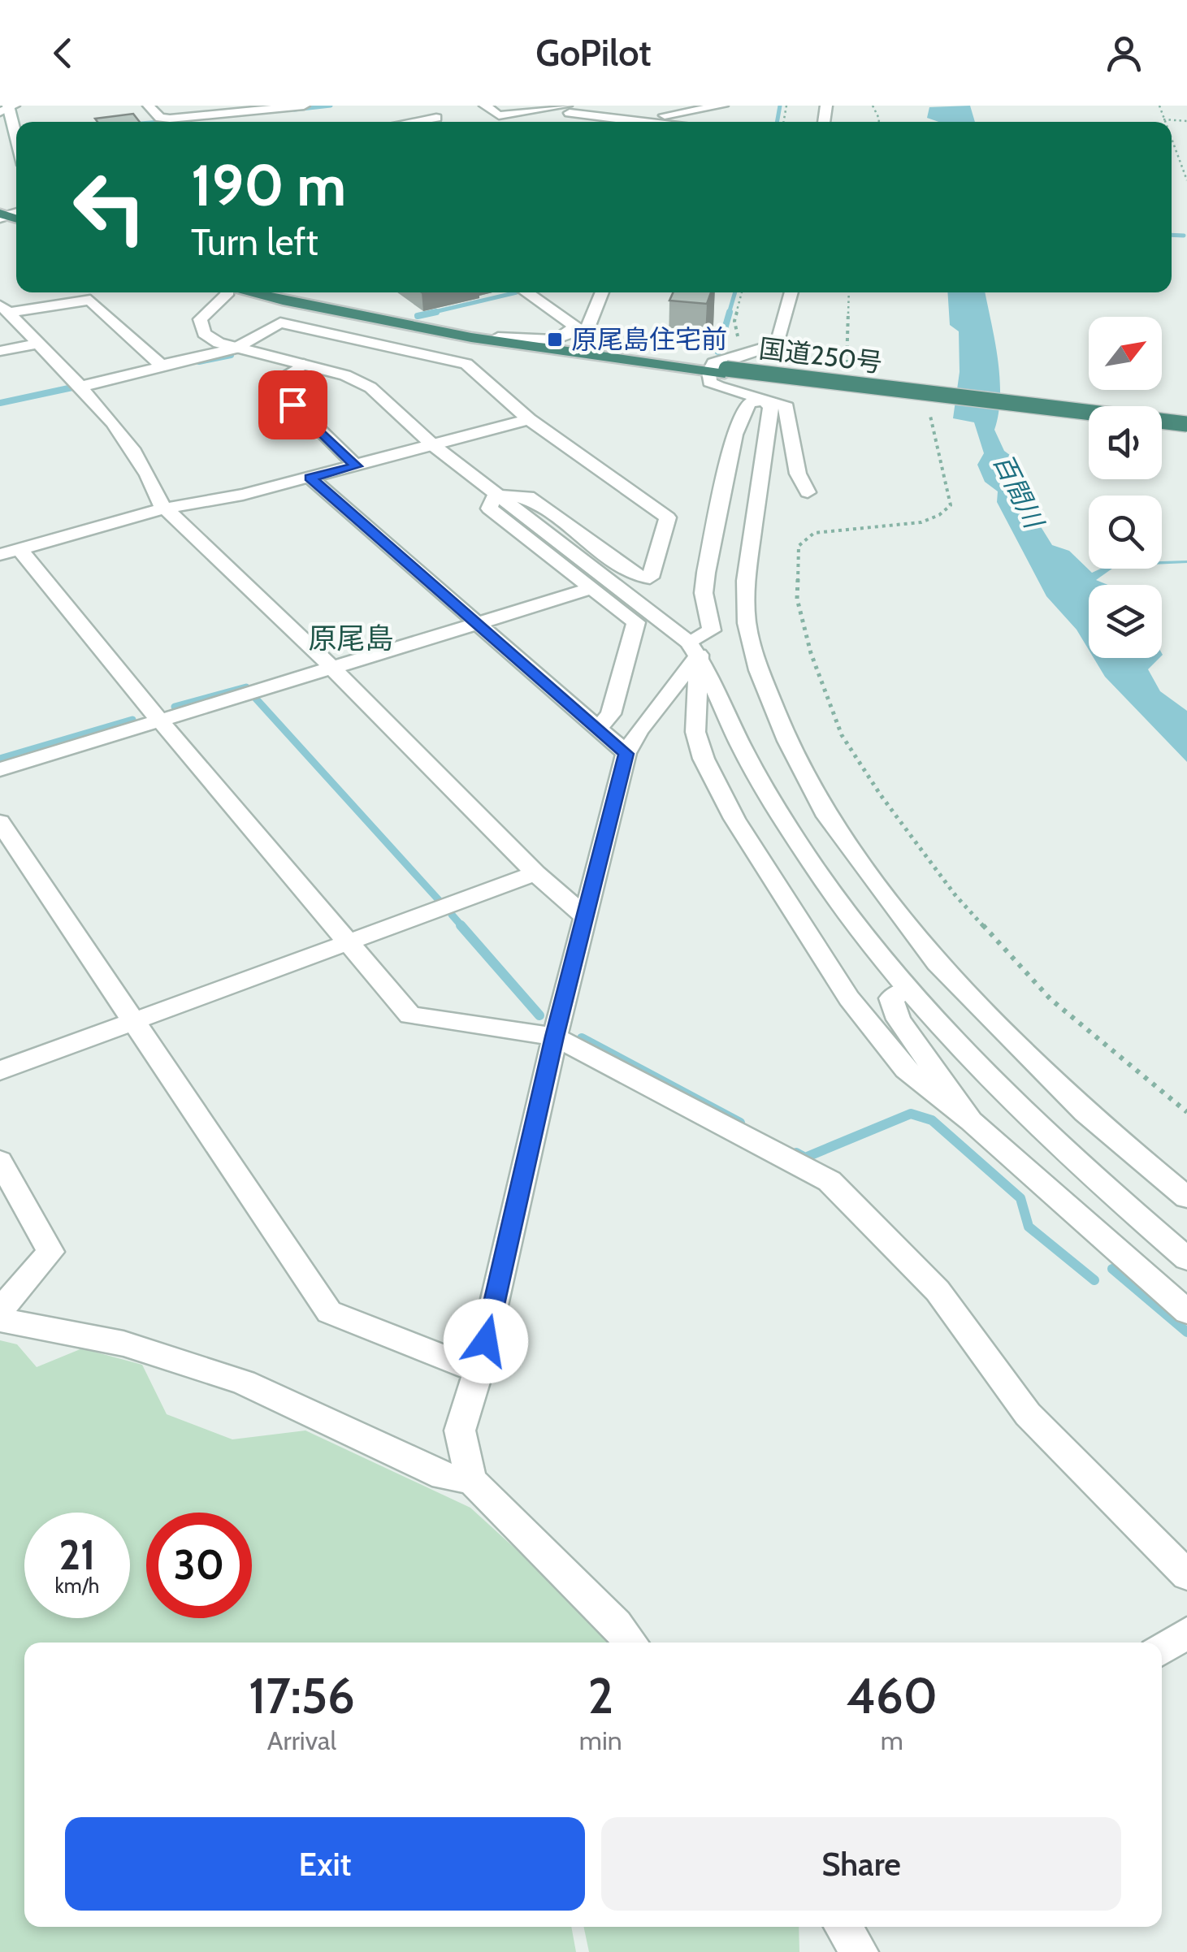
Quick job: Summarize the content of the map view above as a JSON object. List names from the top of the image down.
{
  "streets": {
    "highway": ["国道250号"]
  },
  "districts": ["原尾島"],
  "water": ["百間川"],
  "places": {
    "transit": ["原尾島住宅前"]
  },
  "north": "top right",
  "page": {
    "header": "GoPilot",
    "turn": ["190 m", "Turn left"],
    "speed": "21 km/h",
    "limit": "30",
    "eta": [
      "17:56",
      "Arrival",
      "2",
      "min",
      "460",
      "m"
    ],
    "buttons": ["Exit", "Share"]
  }
}
